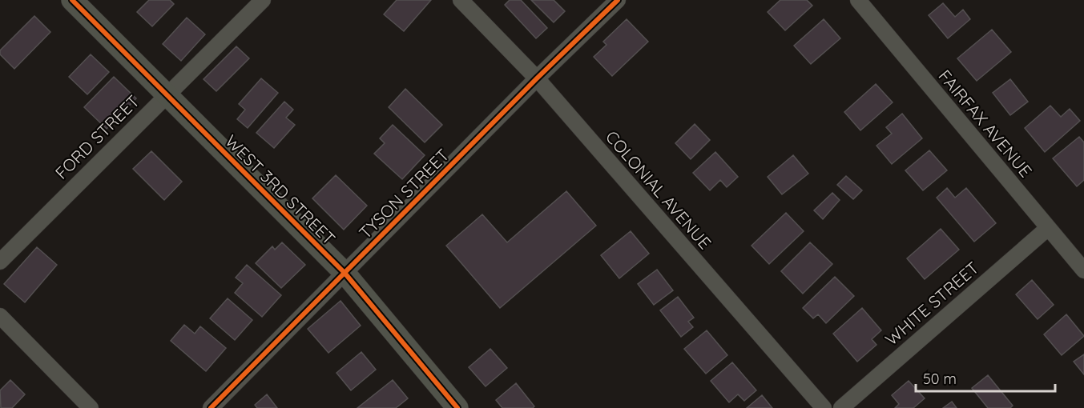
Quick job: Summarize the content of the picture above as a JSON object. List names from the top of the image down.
{
  "streets": {
    "street": [
      "FAIRFAX AVENUE",
      "FORD STREET",
      "WEST 3RD STREET",
      "COLONIAL AVENUE",
      "TYSON STREET",
      "WHITE STREET"
    ]
  },
  "crossings": [
    ["FAIRFAX AVENUE", "WHITE STREET"],
    ["FORD STREET", "WEST 3RD STREET"],
    ["WEST 3RD STREET", "TYSON STREET"],
    ["COLONIAL AVENUE", "TYSON STREET"]
  ],
  "scale_bar": "50 m"
}
